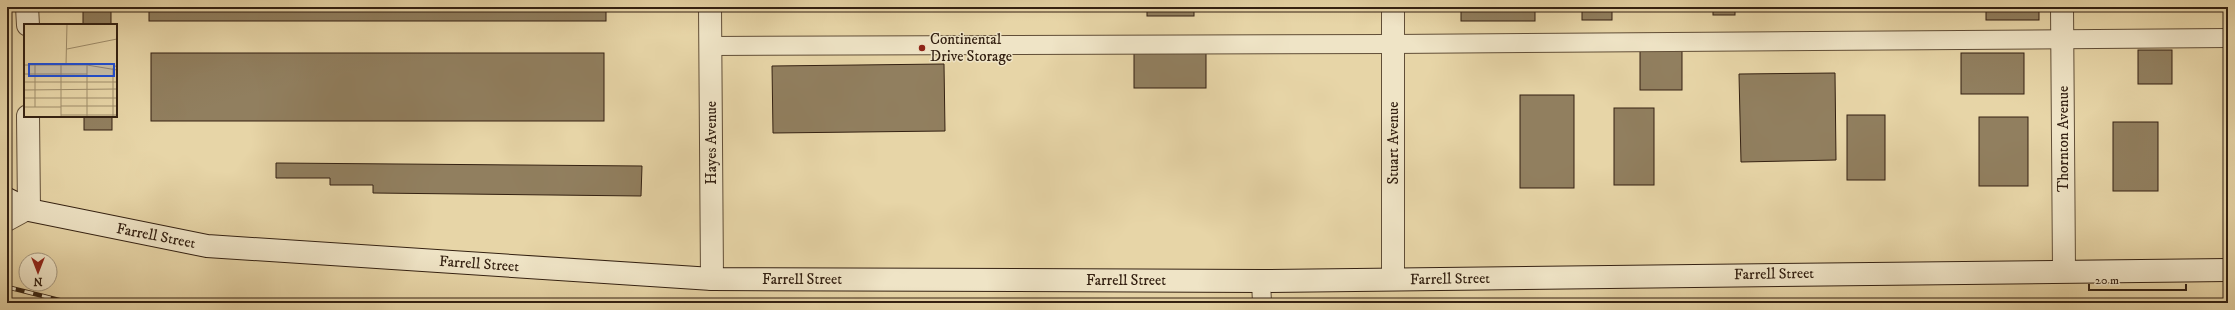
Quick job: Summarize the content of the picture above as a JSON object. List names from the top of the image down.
{
  "streets": {
    "main road": [
      "Thornton Avenue",
      "Hayes Avenue",
      "Stuart Avenue",
      "Farrell Street"
    ]
  },
  "crossings": [
    ["Thornton Avenue", "Farrell Street"],
    ["Hayes Avenue", "Farrell Street"],
    ["Stuart Avenue", "Farrell Street"]
  ],
  "places": ["Continental Drive Storage"],
  "scale_bar": "20 m",
  "north": "bottom"
}
